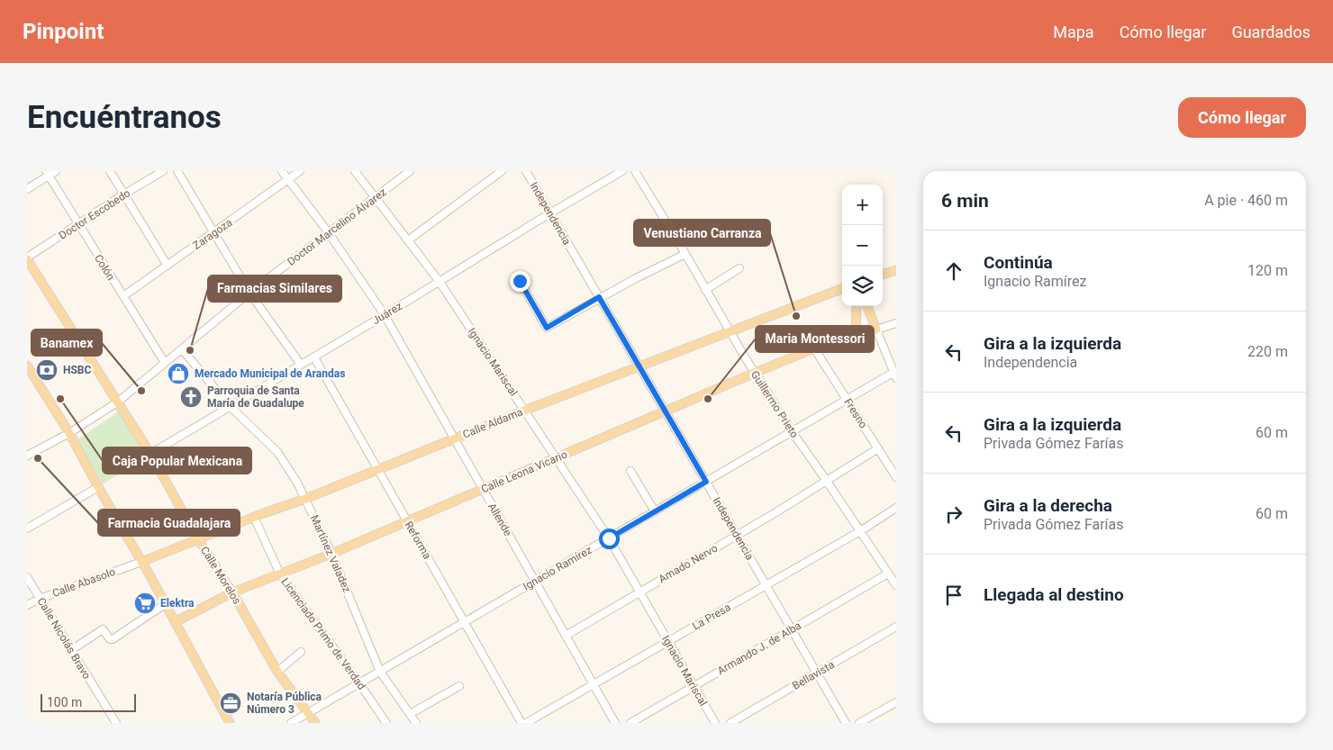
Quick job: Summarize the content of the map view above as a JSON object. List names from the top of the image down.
{
  "streets": {
    "main road": ["Calle Aldama", "Calle Leona Vicario", "Calle Morelos"],
    "street": [
      "Independencia",
      "Doctor Escobedo",
      "Doctor Marcelino Álvarez",
      "Zaragoza",
      "Colón",
      "Juárez",
      "Ignacio Mariscal",
      "Guillermo Prieto",
      "Fresno",
      "Allende",
      "Reforma",
      "Martínez Valadez",
      "Amado Nervo",
      "Ignacio Ramírez",
      "Calle Abasolo",
      "La Presa",
      "Licenciado Primo de Verdad",
      "Calle Nicolás Bravo",
      "Armando J. de Alba",
      "Bellavista"
    ]
  },
  "crossings": [
    ["Independencia", "Juárez"],
    ["Independencia", "Calle Aldama"],
    ["Independencia", "Calle Leona Vicario"],
    ["Independencia", "Amado Nervo"],
    ["Independencia", "Ignacio Ramírez"],
    ["Independencia", "La Presa"],
    ["Independencia", "Armando J. de Alba"],
    ["Independencia", "Bellavista"],
    ["Doctor Escobedo", "Colón"],
    ["Doctor Escobedo", "Calle Morelos"],
    ["Doctor Marcelino Álvarez", "Colón"],
    ["Doctor Marcelino Álvarez", "Ignacio Mariscal"],
    ["Doctor Marcelino Álvarez", "Allende"],
    ["Doctor Marcelino Álvarez", "Martínez Valadez"],
    ["Doctor Marcelino Álvarez", "Calle Morelos"],
    ["Zaragoza", "Colón"],
    ["Zaragoza", "Allende"],
    ["Juárez", "Ignacio Mariscal"],
    ["Juárez", "Allende"],
    ["Juárez", "Reforma"],
    ["Juárez", "Martínez Valadez"],
    ["Juárez", "Calle Morelos"],
    ["Ignacio Mariscal", "Calle Aldama"],
    ["Ignacio Mariscal", "Calle Leona Vicario"],
    ["Ignacio Mariscal", "Amado Nervo"],
    ["Ignacio Mariscal", "Ignacio Ramírez"],
    ["Ignacio Mariscal", "La Presa"],
    ["Ignacio Mariscal", "Armando J. de Alba"],
    ["Guillermo Prieto", "Calle Aldama"],
    ["Guillermo Prieto", "Calle Leona Vicario"],
    ["Guillermo Prieto", "Amado Nervo"],
    ["Guillermo Prieto", "Ignacio Ramírez"],
    ["Guillermo Prieto", "La Presa"],
    ["Guillermo Prieto", "Armando J. de Alba"],
    ["Fresno", "Calle Leona Vicario"],
    ["Fresno", "Amado Nervo"],
    ["Fresno", "Ignacio Ramírez"],
    ["Calle Aldama", "Allende"],
    ["Calle Aldama", "Reforma"],
    ["Calle Aldama", "Martínez Valadez"],
    ["Calle Aldama", "Calle Morelos"],
    ["Calle Aldama", "Calle Abasolo"],
    ["Calle Aldama", "Licenciado Primo de Verdad"],
    ["Calle Leona Vicario", "Allende"],
    ["Calle Leona Vicario", "Reforma"],
    ["Calle Leona Vicario", "Martínez Valadez"],
    ["Calle Leona Vicario", "Calle Morelos"],
    ["Calle Leona Vicario", "Licenciado Primo de Verdad"],
    ["Allende", "Amado Nervo"],
    ["Allende", "Ignacio Ramírez"],
    ["Allende", "La Presa"],
    ["Reforma", "Ignacio Ramírez"],
    ["Martínez Valadez", "Ignacio Ramírez"],
    ["Ignacio Ramírez", "Calle Morelos"],
    ["Ignacio Ramírez", "Licenciado Primo de Verdad"],
    ["Calle Abasolo", "Calle Nicolás Bravo"]
  ],
  "places": {
    "other": [
      "Venustiano Carranza",
      "Farmacias Similares",
      "Banamex",
      "Caja Popular Mexicana",
      "Maria Montessori",
      "Farmacia Guadalajara"
    ],
    "bank": ["HSBC"],
    "shop": ["Mercado Municipal de Arandas"],
    "church": ["Parroquia de Santa María de Guadalupe"],
    "supermarket": ["Elektra"],
    "office": ["Notaría Pública Número 3"]
  },
  "scale_bar": "100 m",
  "page": {
    "header": "Pinpoint",
    "nav": ["Mapa", "Cómo llegar", "Guardados"],
    "buttons": "Cómo llegar",
    "title": "Encuéntranos",
    "heading": ["6 min", "A pie · 460 m"],
    "map_buttons": ["+", "−"],
    "list": [
      ["Continúa", "Ignacio Ramírez", "120 m"],
      ["Gira a la izquierda", "Independencia", "220 m"],
      ["Gira a la izquierda", "Privada Gómez Farías", "60 m"],
      ["Gira a la derecha", "Privada Gómez Farías", "60 m"],
      "Llegada al destino"
    ],
    "scale": "100 m"
  }
}
